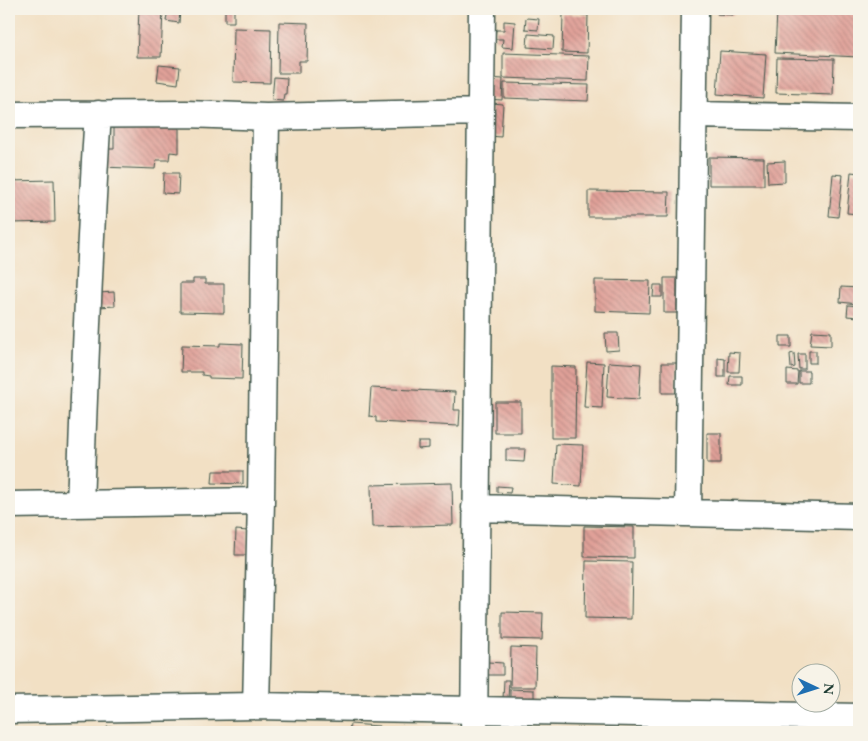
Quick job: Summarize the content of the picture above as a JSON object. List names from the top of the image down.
{
  "north": "right"
}
